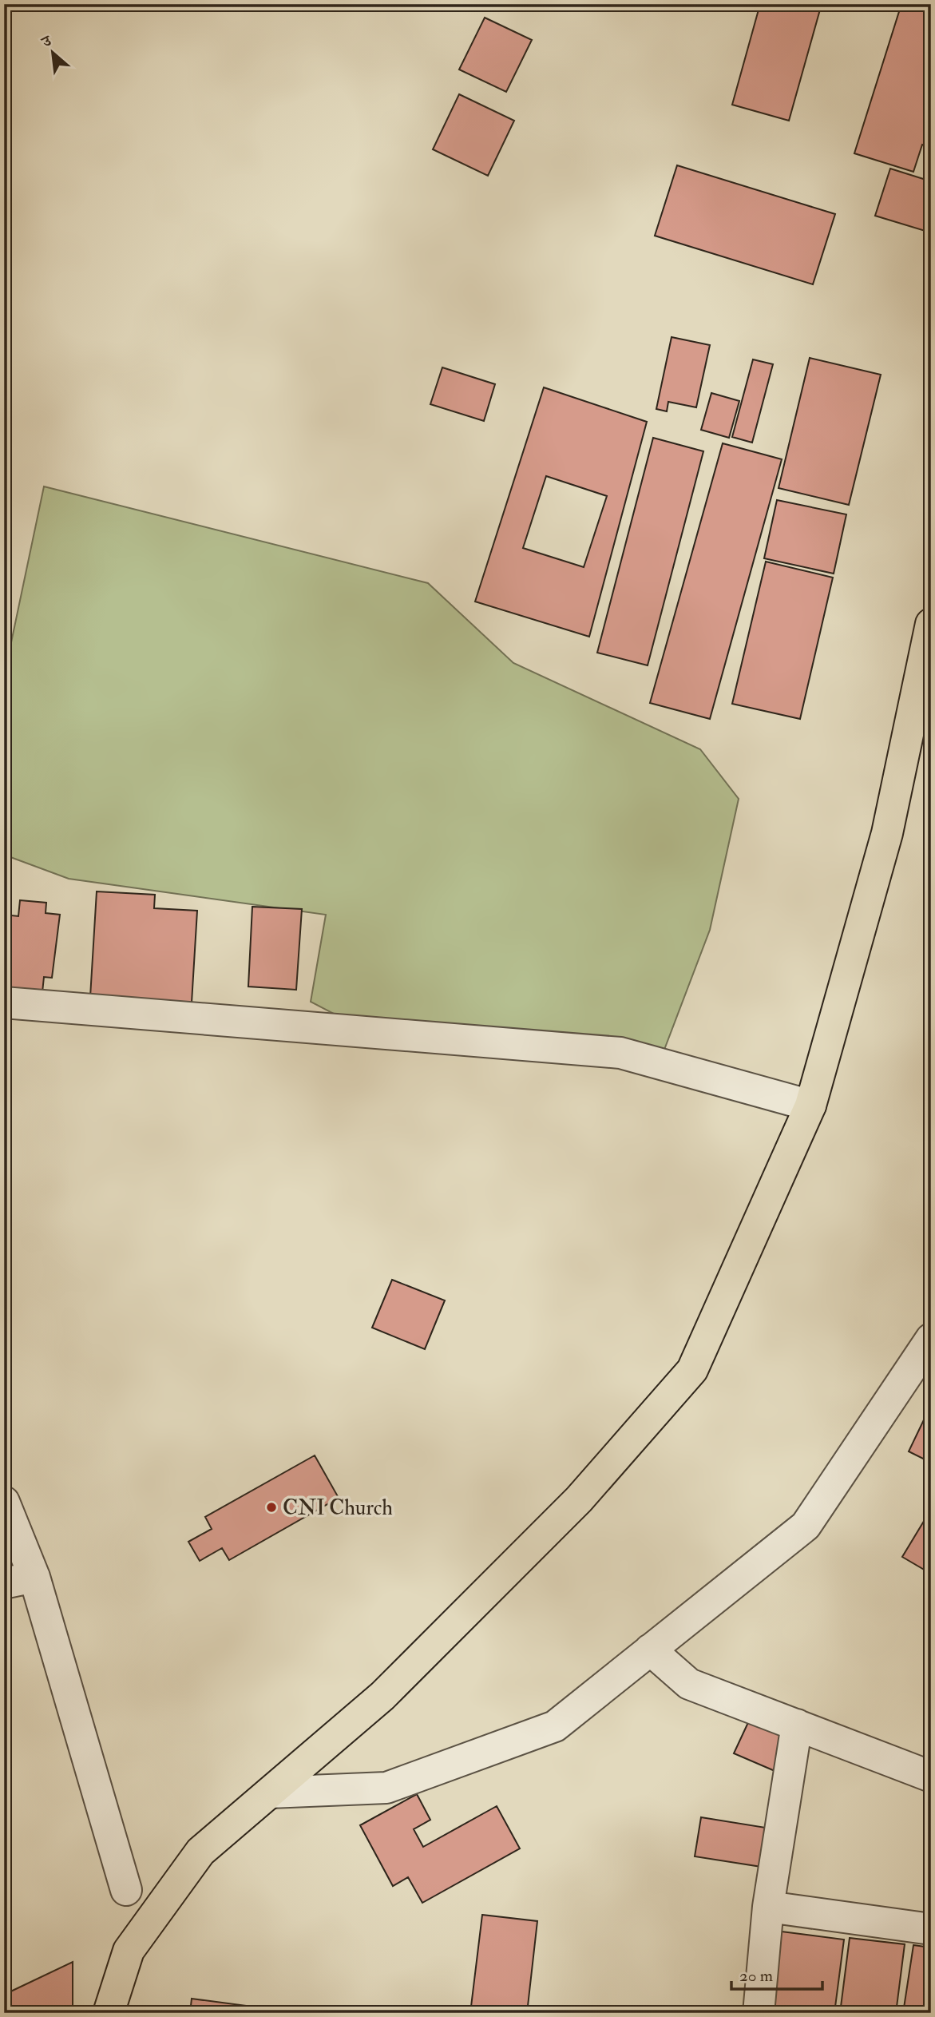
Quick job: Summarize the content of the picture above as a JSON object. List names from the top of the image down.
{
  "places": ["CNI Church"],
  "scale_bar": "20 m",
  "north": "top left"
}
